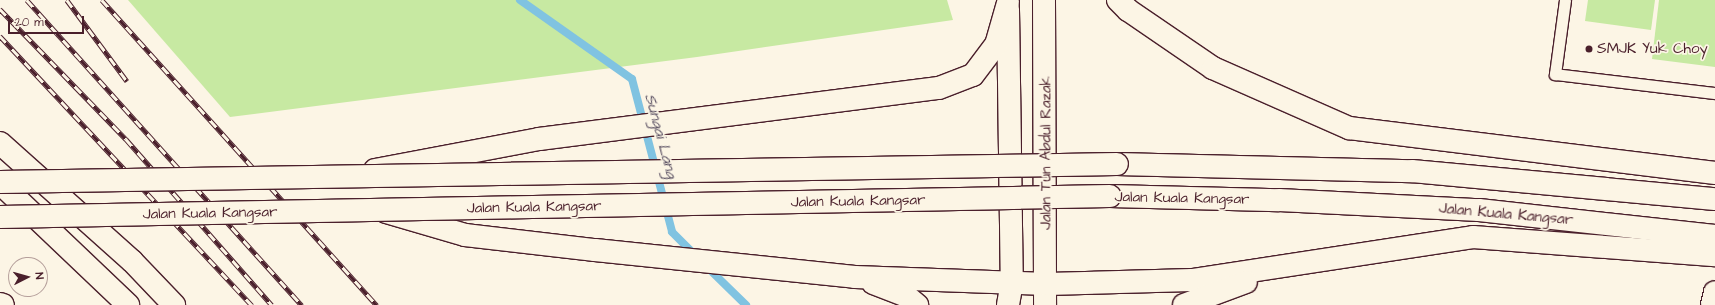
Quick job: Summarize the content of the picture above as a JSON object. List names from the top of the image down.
{
  "streets": {
    "main road": ["Jalan Tun Abdul Razak", "Jalan Kuala Kangsar"]
  },
  "water": ["Sungai Lang"],
  "places": ["SMJK Yuk Choy"],
  "scale_bar": "20 m",
  "north": "right"
}
